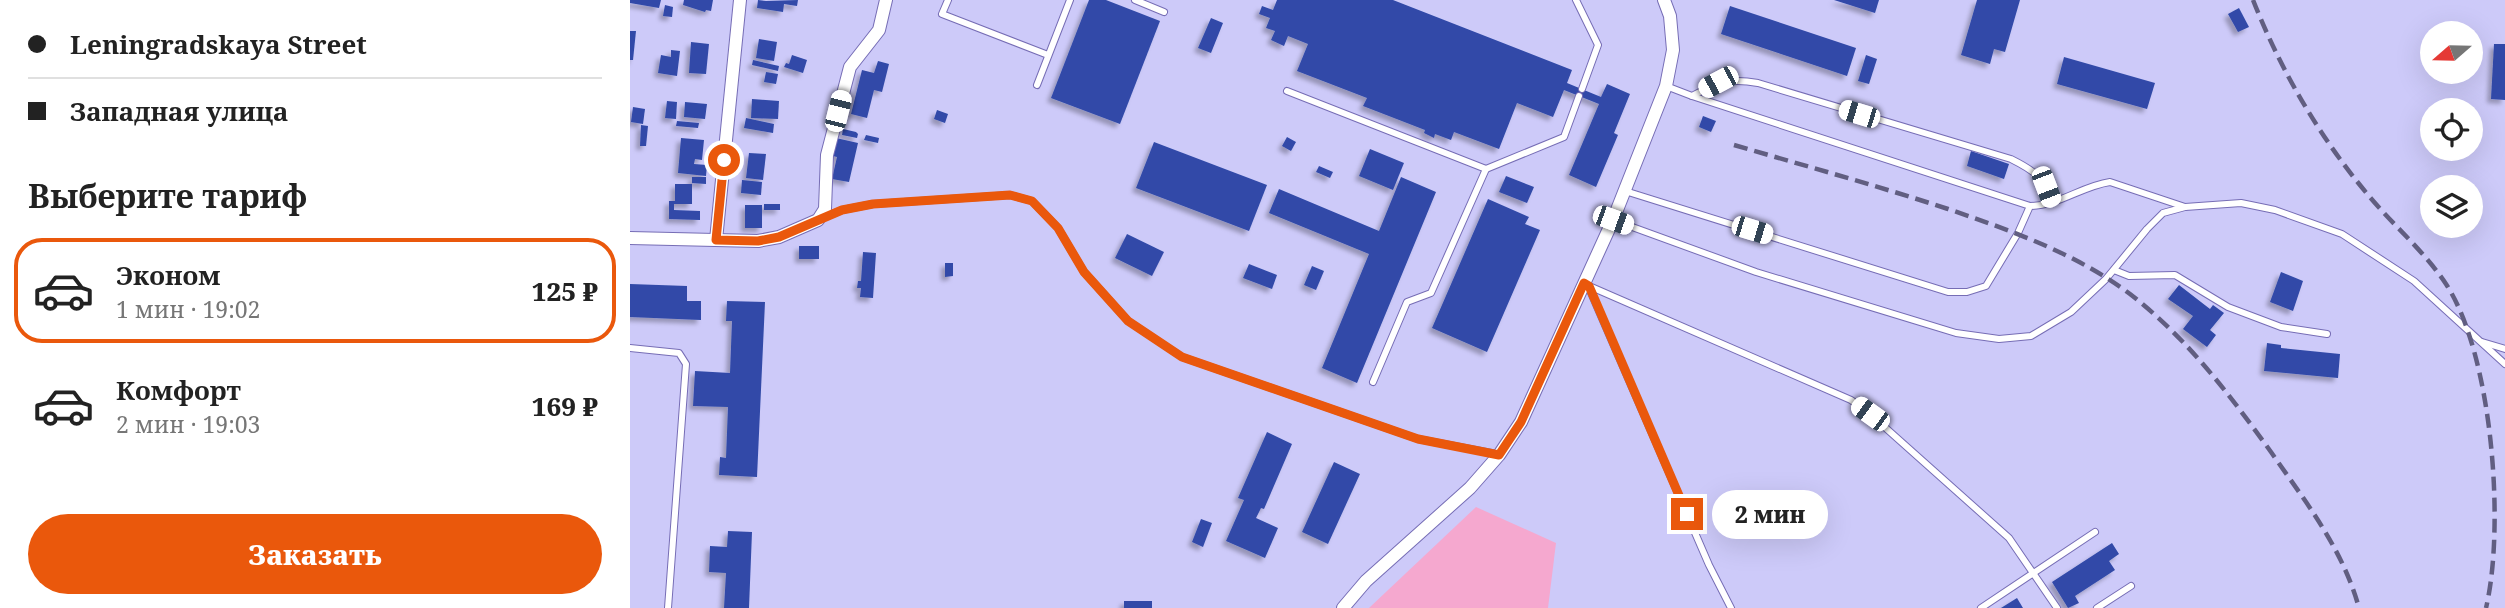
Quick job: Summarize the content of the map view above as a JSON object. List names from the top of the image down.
{
  "north": "left",
  "page": {
    "banner": ["Leningradskaya Street", "Западная улица"],
    "heading": "Выберите тариф",
    "list": [
      {
        "name": "Эконом",
        "note": "1 мин · 19:02",
        "value": "125 ₽"
      },
      {
        "name": "Комфорт",
        "note": "2 мин · 19:03",
        "value": "169 ₽"
      }
    ],
    "bubble": "2 мин",
    "buttons": "Заказать"
  }
}
